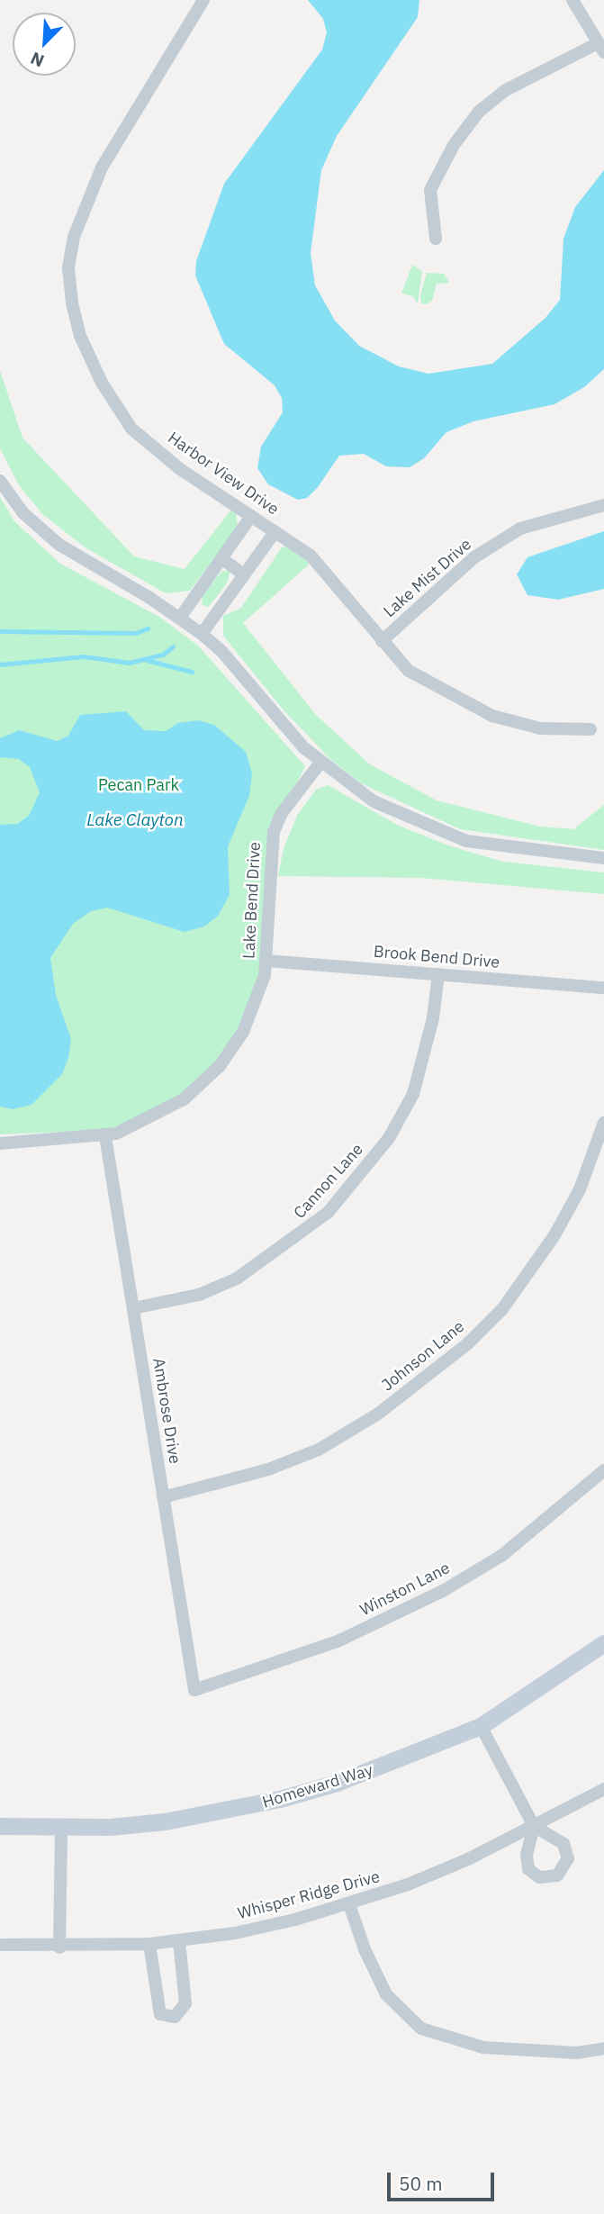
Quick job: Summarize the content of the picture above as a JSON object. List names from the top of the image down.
{
  "streets": {
    "street": [
      "Harbor View Drive",
      "Lake Mist Drive",
      "Lake Bend Drive",
      "Brook Bend Drive",
      "Cannon Lane",
      "Johnson Lane",
      "Ambrose Drive",
      "Winston Lane",
      "Homeward Way",
      "Whisper Ridge Drive"
    ]
  },
  "crossings": [
    ["Harbor View Drive", "Lake Mist Drive"],
    ["Lake Bend Drive", "Brook Bend Drive"],
    ["Lake Bend Drive", "Ambrose Drive"],
    ["Brook Bend Drive", "Cannon Lane"],
    ["Cannon Lane", "Ambrose Drive"],
    ["Johnson Lane", "Ambrose Drive"],
    ["Ambrose Drive", "Winston Lane"]
  ],
  "water": ["Lake Clayton"],
  "parks": ["Pecan Park"],
  "scale_bar": "50 m",
  "north": "bottom left"
}
